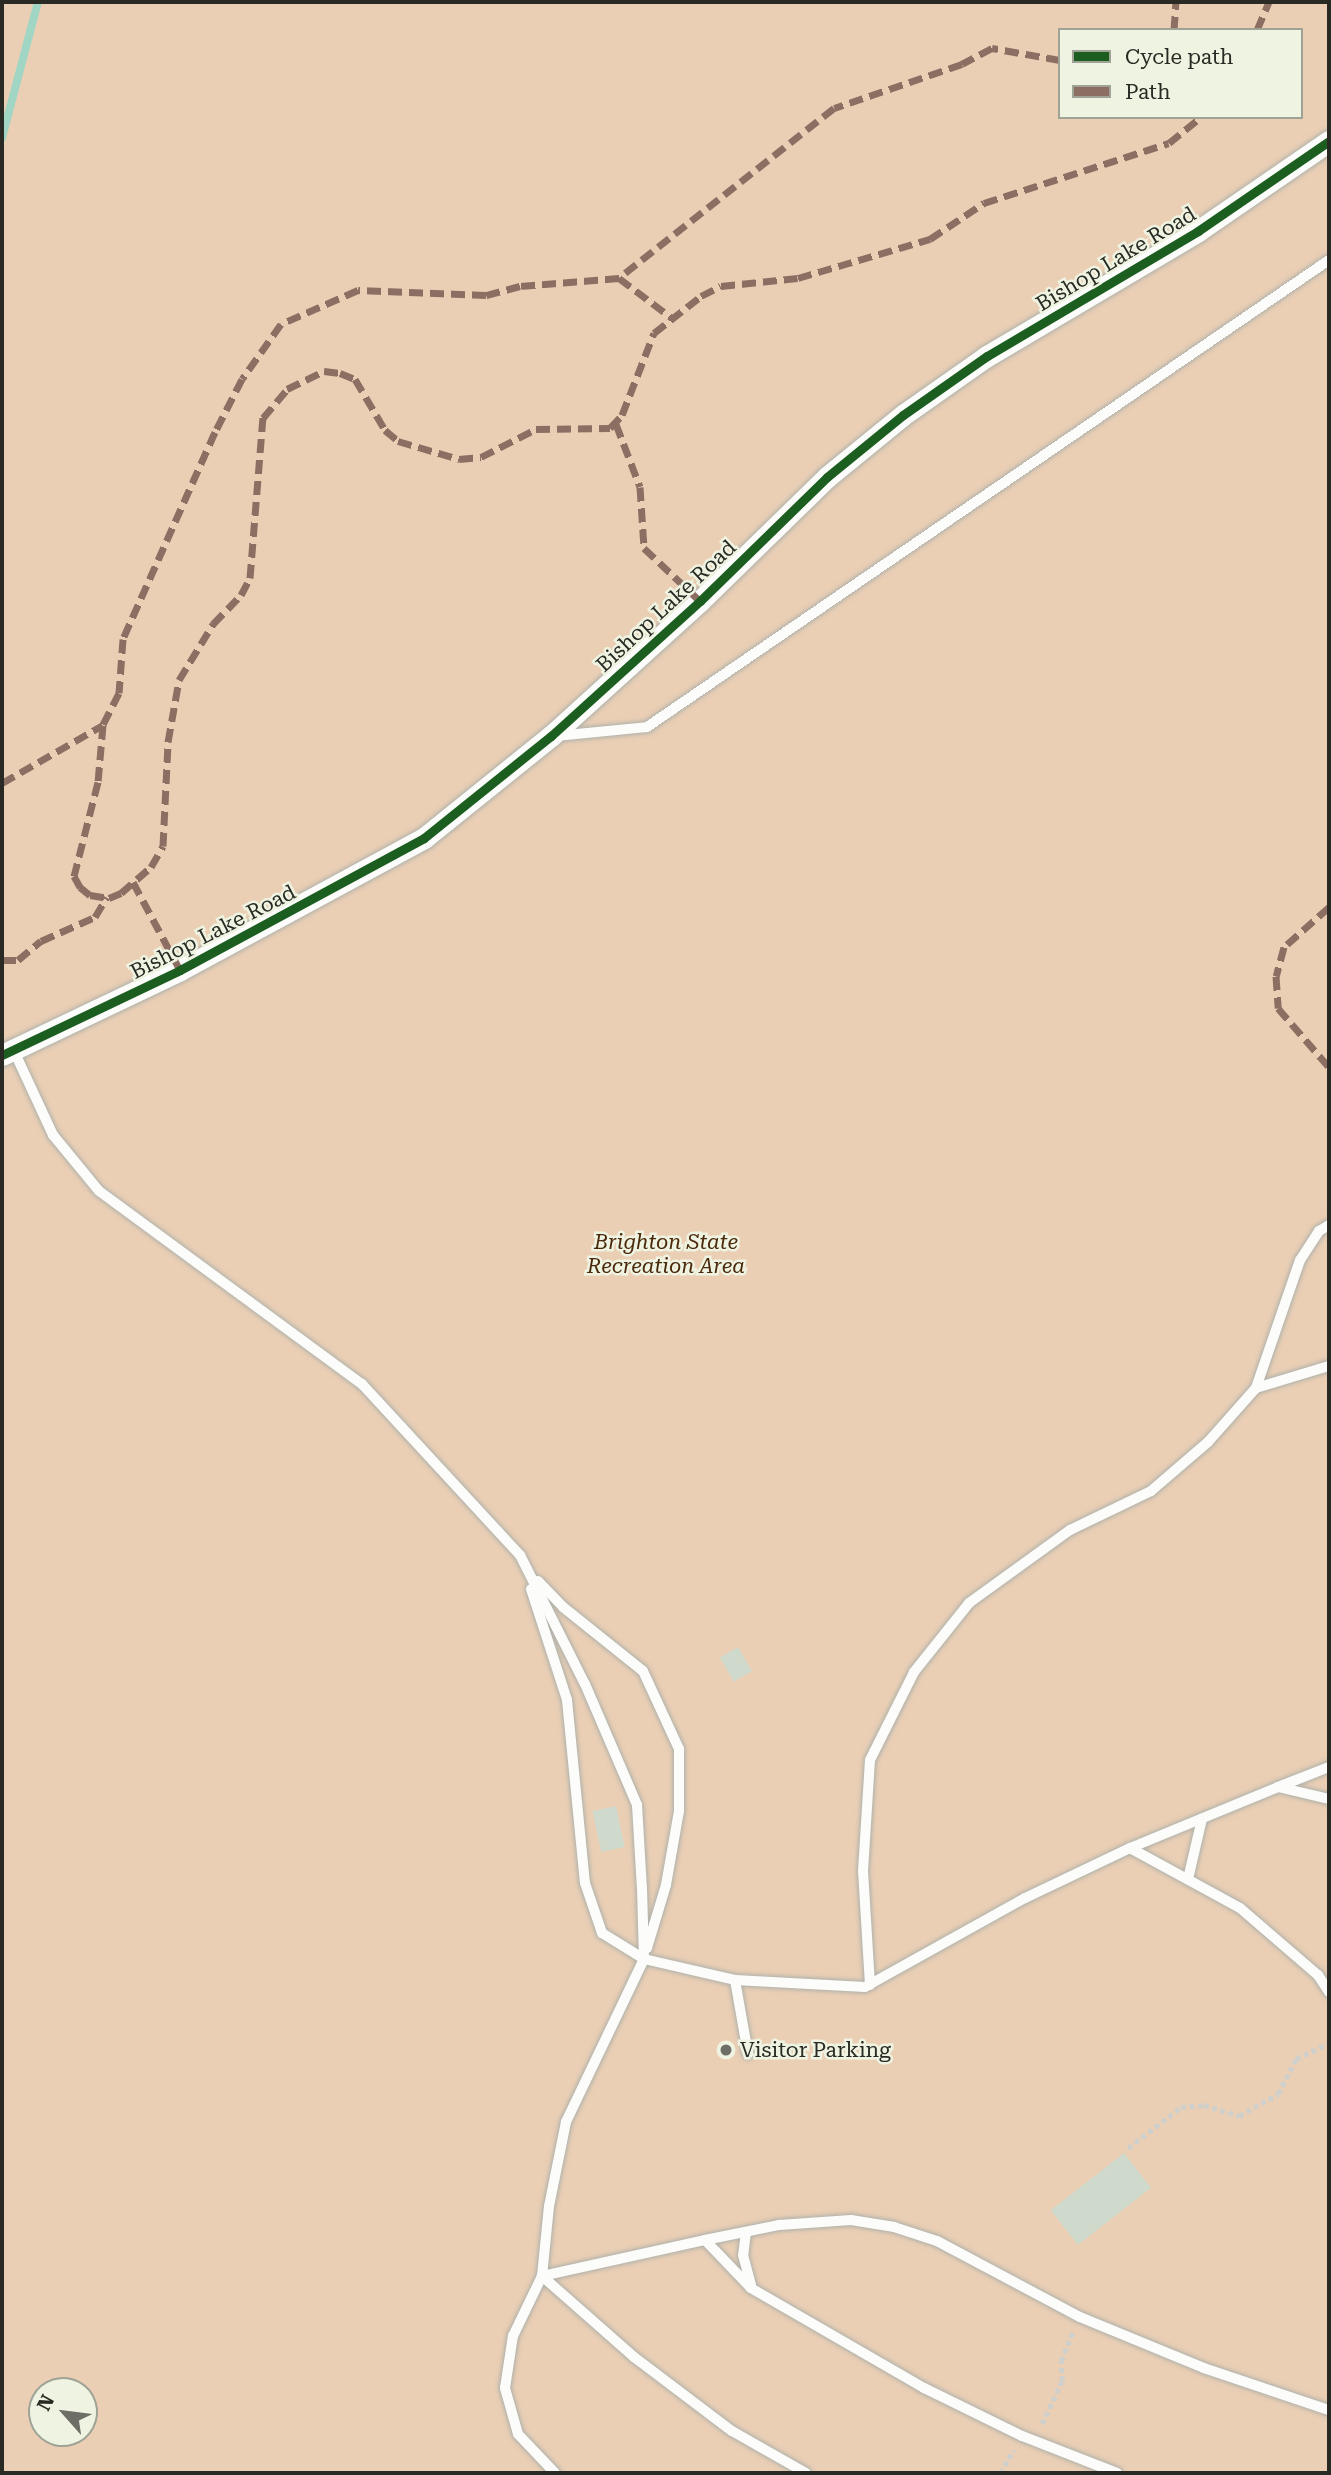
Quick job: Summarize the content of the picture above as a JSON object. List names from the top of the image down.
{
  "streets": {
    "street": ["Bishop Lake Road"]
  },
  "parks": ["Brighton State Recreation Area"],
  "places": ["Visitor Parking"],
  "legend": ["Cycle path", "Path"],
  "north": "top left"
}
